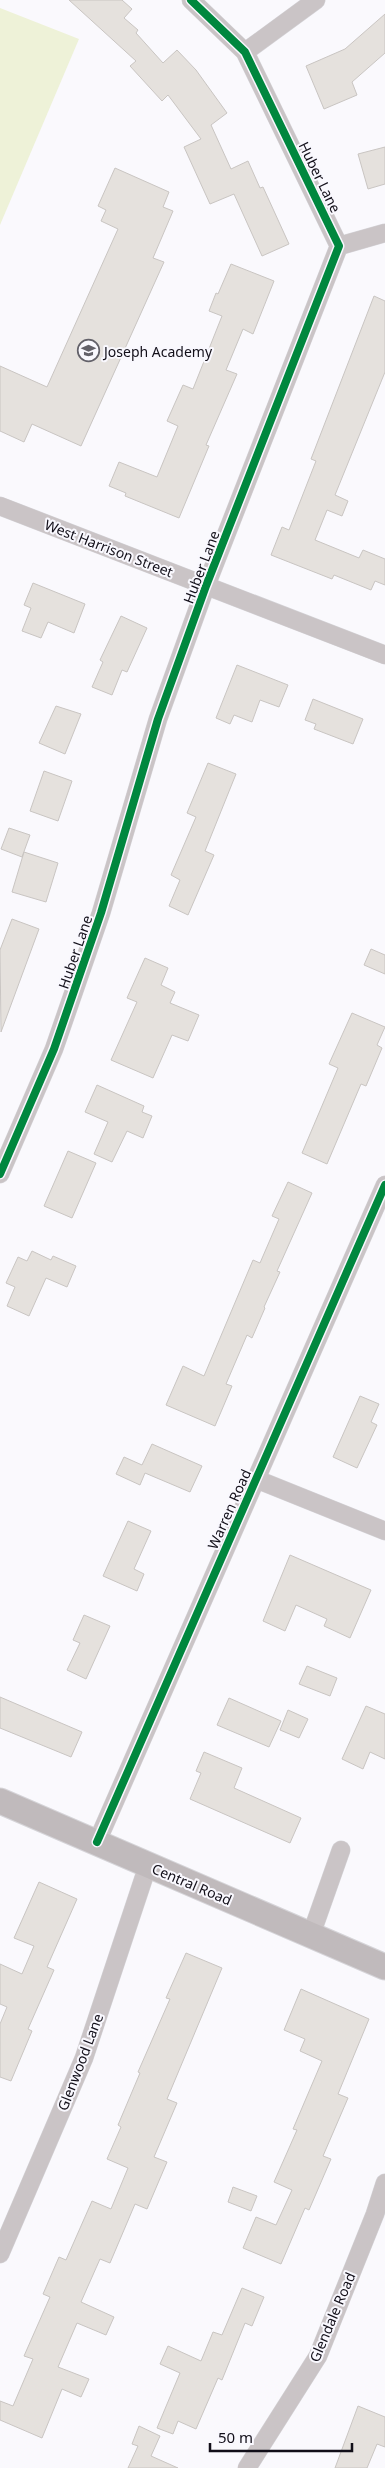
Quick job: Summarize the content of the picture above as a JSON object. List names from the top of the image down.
{
  "streets": {
    "main road": ["Central Road"],
    "street": [
      "Huber Lane",
      "West Harrison Street",
      "Warren Road",
      "Glenwood Lane",
      "Glendale Road"
    ]
  },
  "crossings": [
    ["Huber Lane", "West Harrison Street"],
    ["Warren Road", "Central Road"],
    ["Central Road", "Glenwood Lane"]
  ],
  "places": {
    "school or university": ["Joseph Academy"]
  },
  "scale_bar": "50 m"
}
